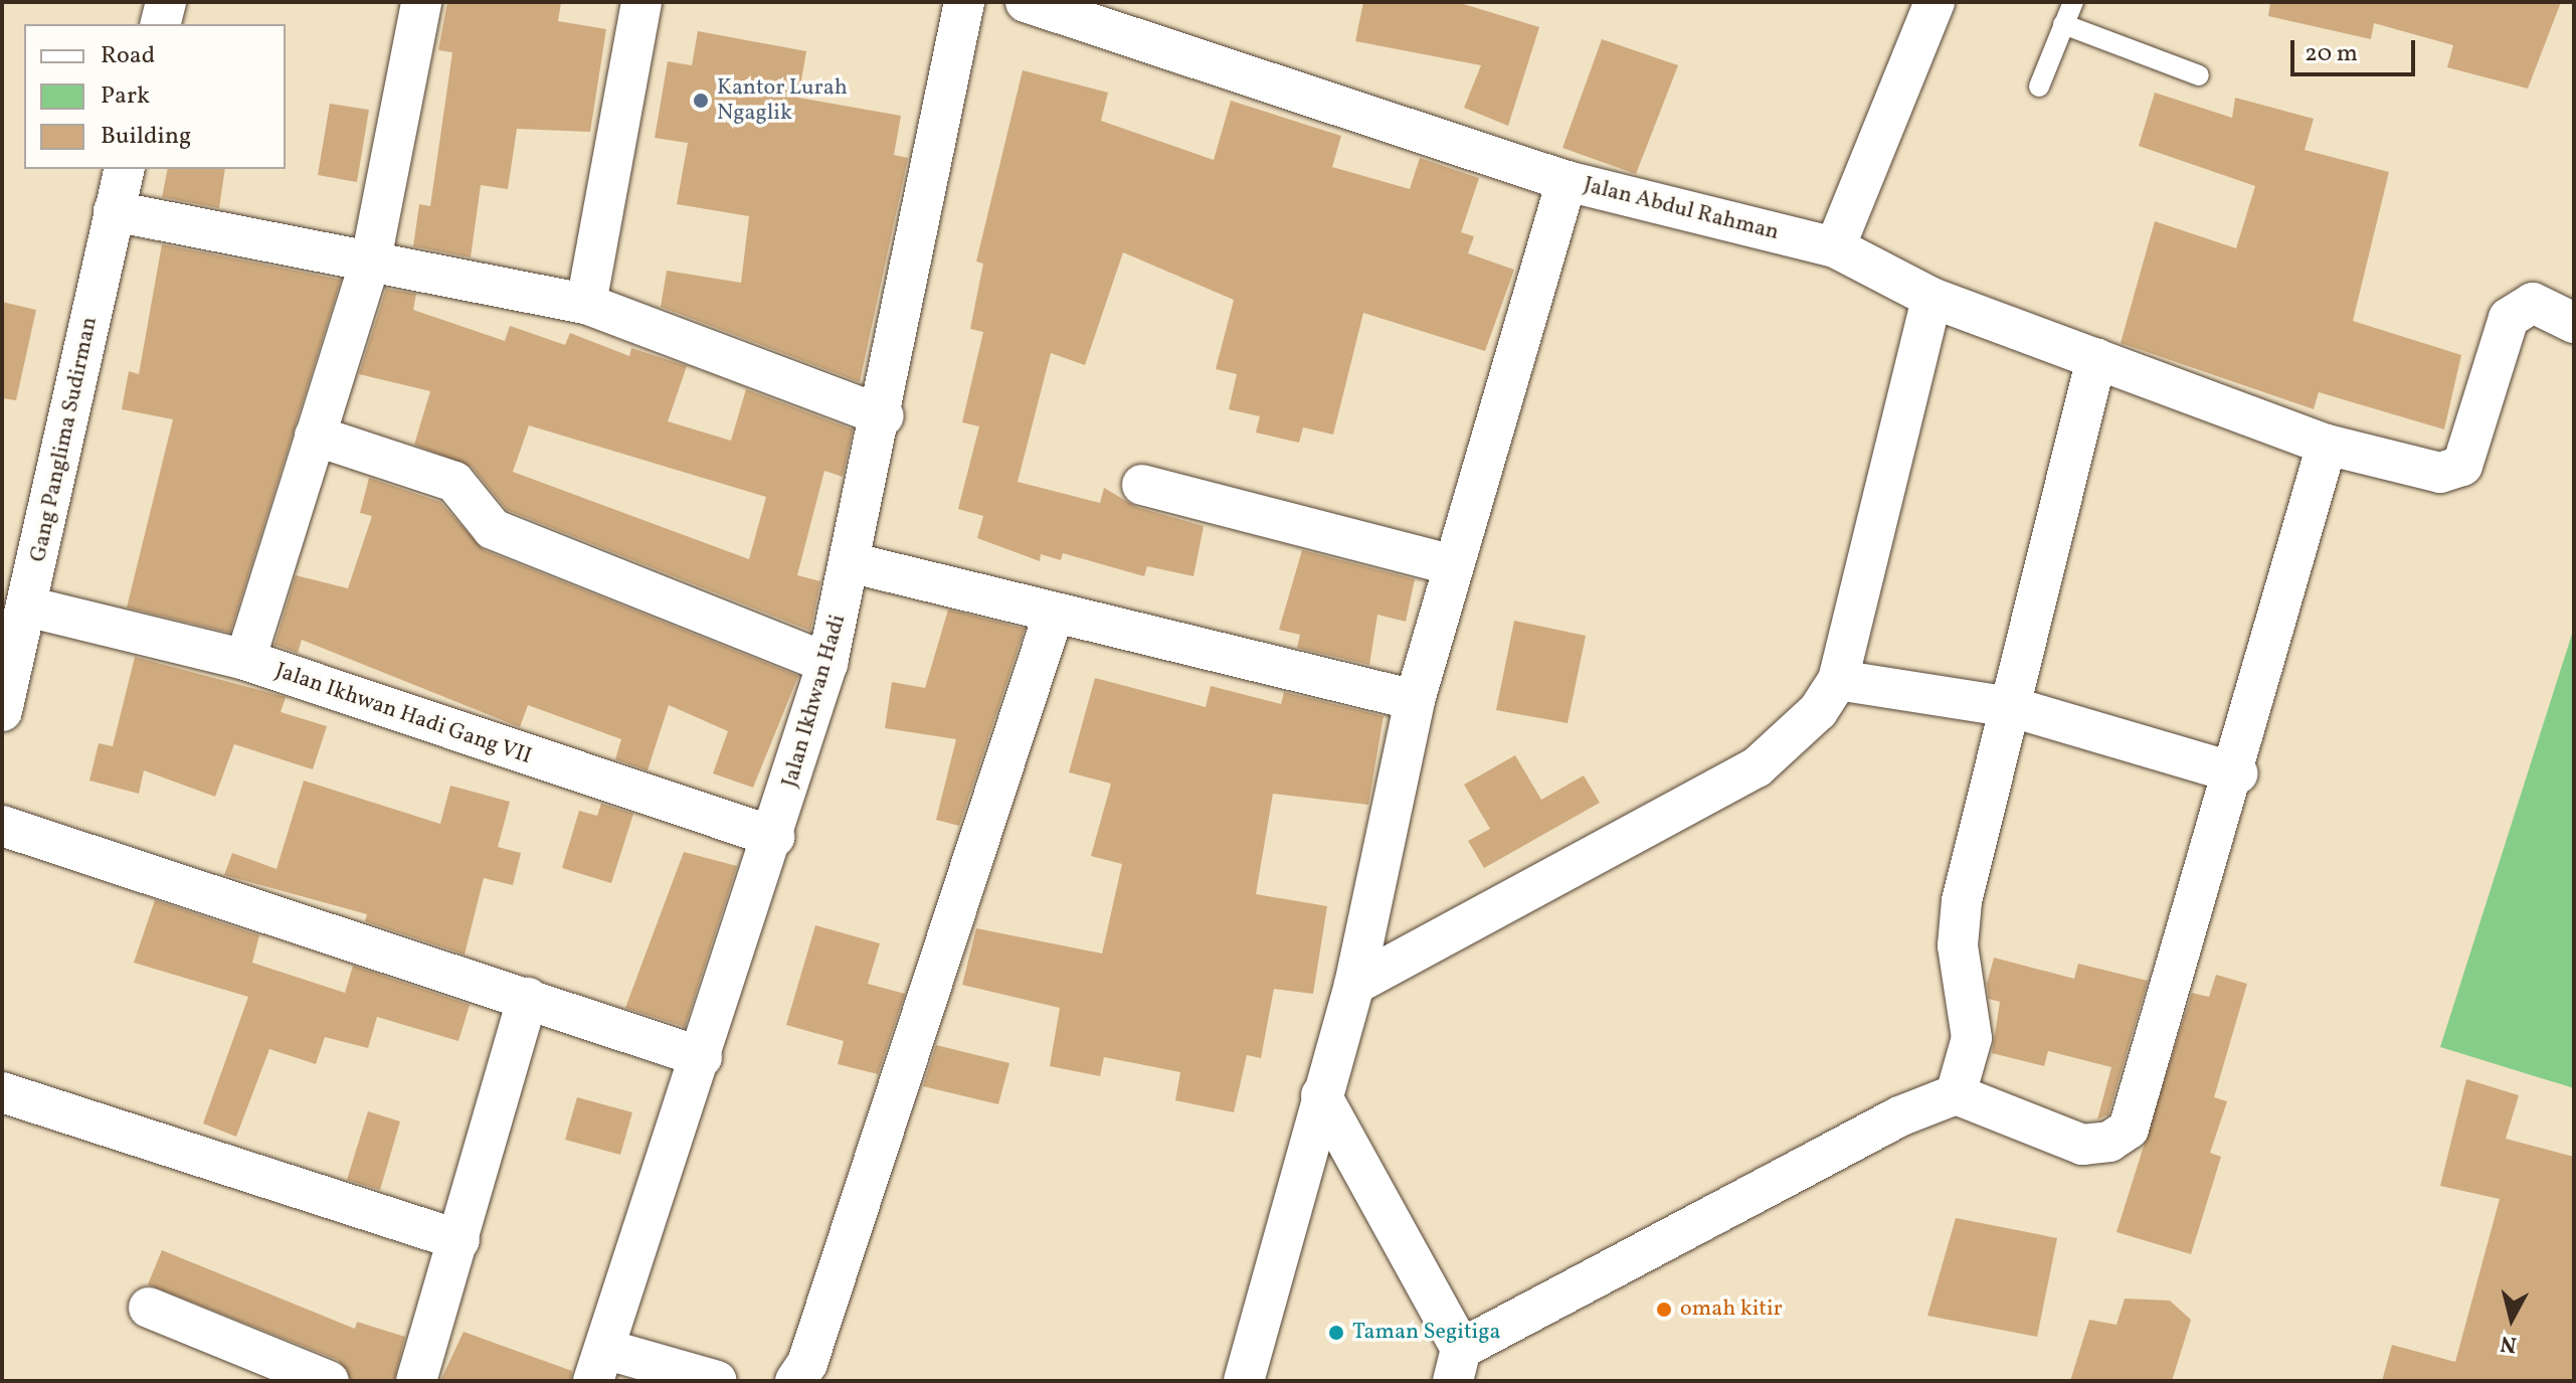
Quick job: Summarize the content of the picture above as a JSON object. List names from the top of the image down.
{
  "streets": {
    "street": [
      "Jalan Abdul Rahman",
      "Gang Panglima Sudirman",
      "Jalan Ikhwan Hadi",
      "Jalan Ikhwan Hadi Gang VII"
    ]
  },
  "crossings": [
    ["Gang Panglima Sudirman", "Jalan Ikhwan Hadi Gang VII"],
    ["Jalan Ikhwan Hadi", "Jalan Ikhwan Hadi Gang VII"]
  ],
  "places": ["Kantor Lurah Ngaglik", "omah kitir", "Taman Segitiga"],
  "legend": ["Road", "Park", "Building"],
  "scale_bar": "20 m",
  "north": "bottom"
}
